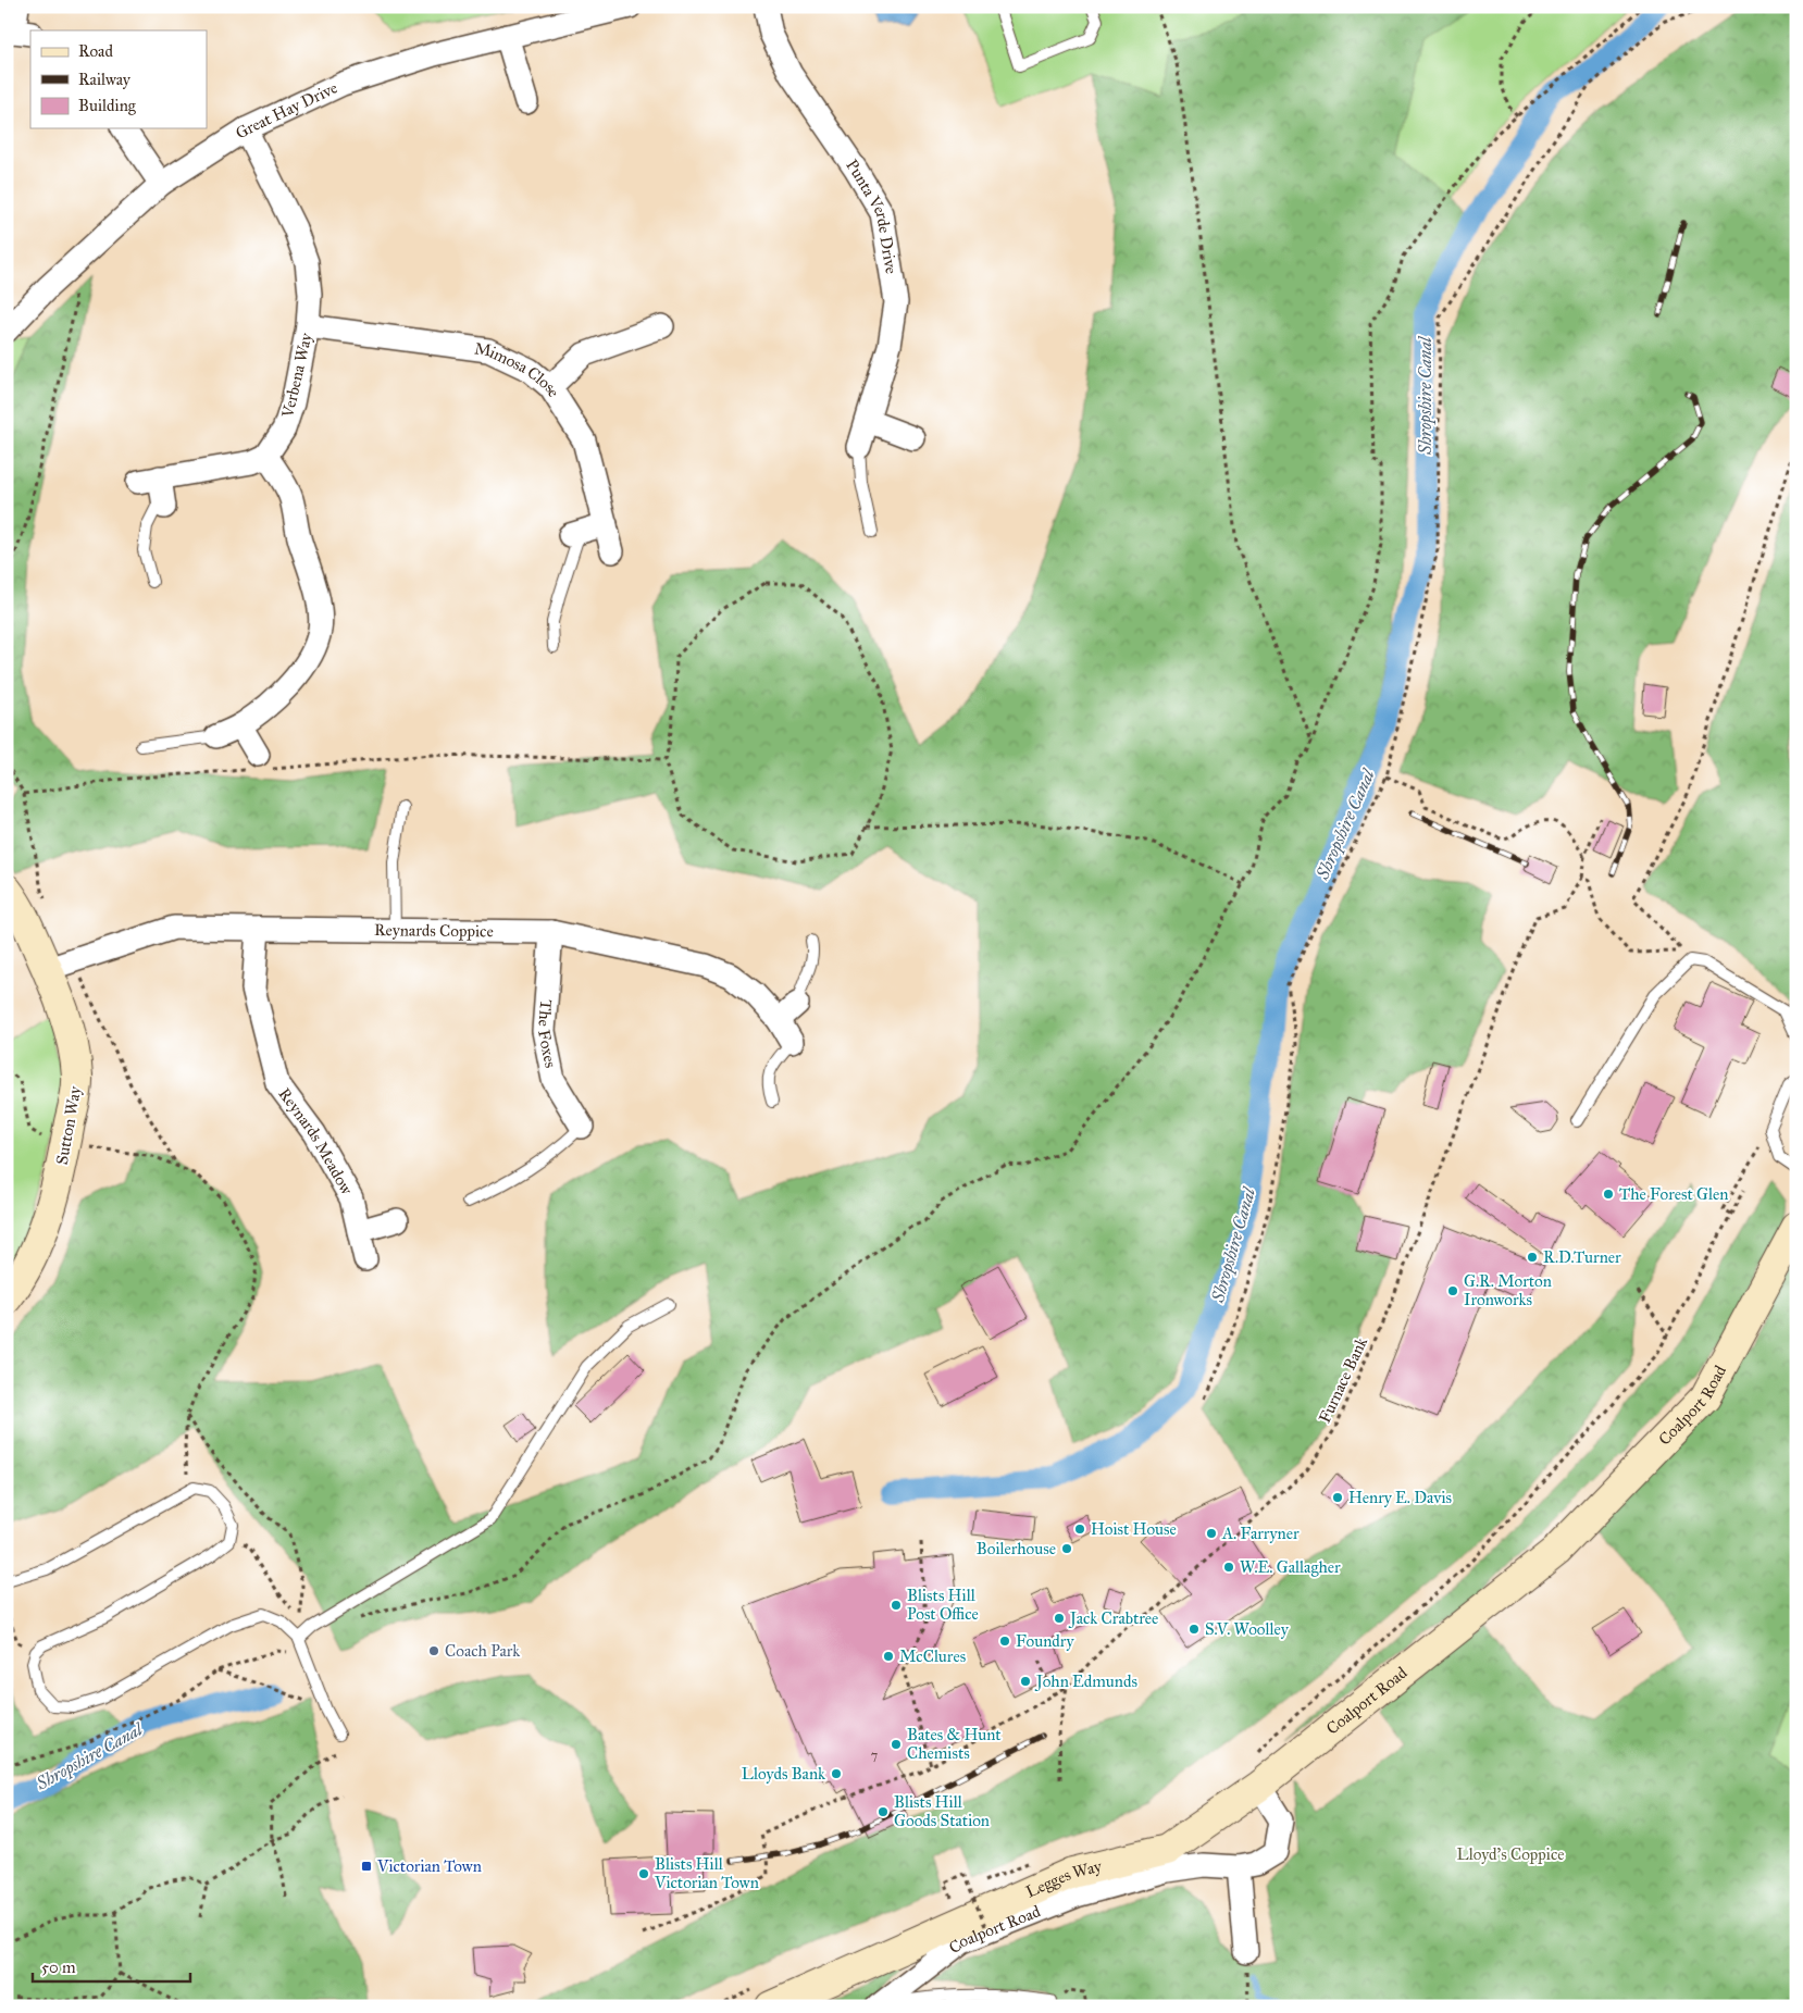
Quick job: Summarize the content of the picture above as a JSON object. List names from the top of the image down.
{
  "streets": {
    "street": [
      "Great Hay Drive",
      "Punta Verde Drive",
      "Verbena Way",
      "Mimosa Close",
      "Reynards Coppice",
      "The Foxes",
      "Sutton Way",
      "Reynards Meadow",
      "Coalport Road",
      "Legges Way"
    ],
    "path": ["Furnace Bank"]
  },
  "crossings": [
    ["Great Hay Drive", "Verbena Way"],
    ["Verbena Way", "Mimosa Close"],
    ["Reynards Coppice", "The Foxes"],
    ["Reynards Coppice", "Sutton Way"],
    ["Reynards Coppice", "Reynards Meadow"],
    ["Coalport Road", "Legges Way"]
  ],
  "water": ["Shropshire Canal"],
  "parks": ["Lloyd's Coppice"],
  "places": {
    "other": [
      "The Forest Glen",
      "R.D.Turner",
      "G.R. Morton Ironworks",
      "Henry E. Davis",
      "Hoist House",
      "A. Farryner",
      "Boilerhouse",
      "W.E. Gallagher",
      "Blists Hill Post Office",
      "Jack Crabtree",
      "S.V. Woolley",
      "Foundry",
      "Coach Park",
      "McClures",
      "John Edmunds",
      "Bates & Hunt Chemists",
      "Lloyds Bank",
      "Blists Hill Goods Station",
      "Blists Hill Victorian Town"
    ],
    "transit": ["Victorian Town"]
  },
  "house_numbers": ["7"],
  "legend": ["Road", "Railway", "Building"],
  "scale_bar": "50 m"
}
